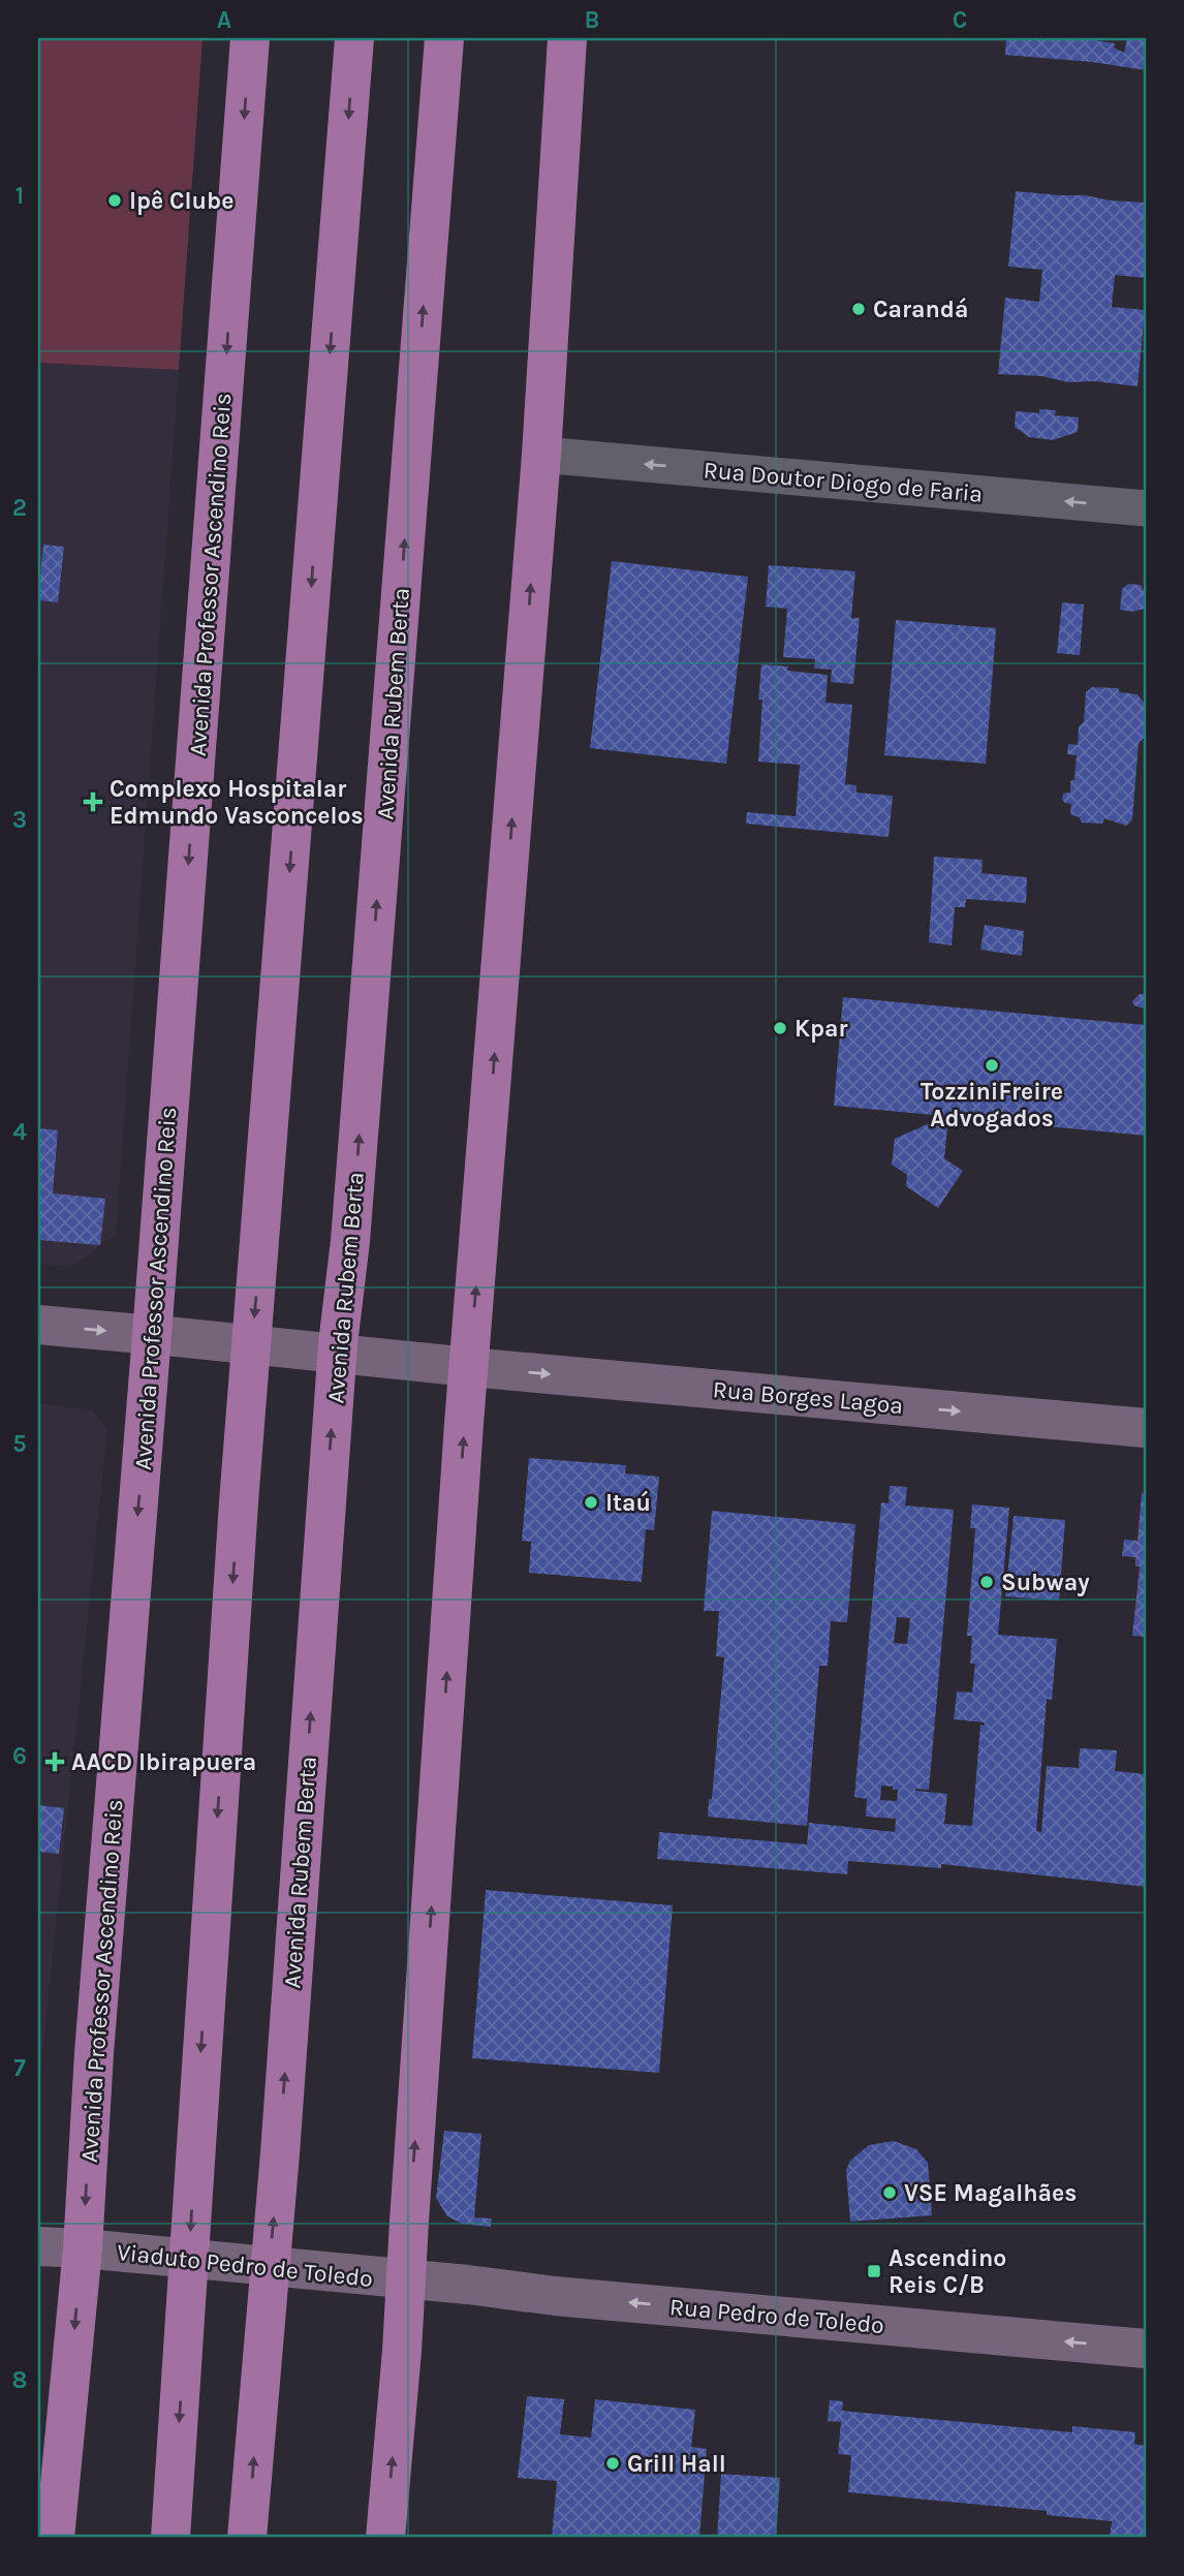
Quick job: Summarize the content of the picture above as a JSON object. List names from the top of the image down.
{
  "streets": {
    "highway": ["Avenida Professor Ascendino Reis", "Avenida Rubem Berta"],
    "street": [
      "Rua Doutor Diogo de Faria",
      "Rua Borges Lagoa",
      "Viaduto Pedro de Toledo",
      "Rua Pedro de Toledo"
    ]
  },
  "crossings": [
    ["Avenida Professor Ascendino Reis", "Rua Borges Lagoa"],
    ["Avenida Professor Ascendino Reis", "Viaduto Pedro de Toledo"],
    ["Viaduto Pedro de Toledo", "Rua Pedro de Toledo"]
  ],
  "one_way": ["Rua Doutor Diogo de Faria", "Rua Borges Lagoa", "Rua Pedro de Toledo"],
  "places": {
    "other": [
      "Ipê Clube",
      "Carandá",
      "Kpar",
      "TozziniFreire Advogados",
      "Itaú",
      "Subway",
      "VSE Magalhães",
      "Grill Hall"
    ],
    "health": ["Complexo Hospitalar Edmundo Vasconcelos", "AACD Ibirapuera"],
    "transit": ["Ascendino Reis C/B"]
  },
  "grid": {
    "columns": ["A", "B", "C"],
    "rows": [
      "1",
      "2",
      "3",
      "4",
      "5",
      "6",
      "7",
      "8"
    ]
  }
}
